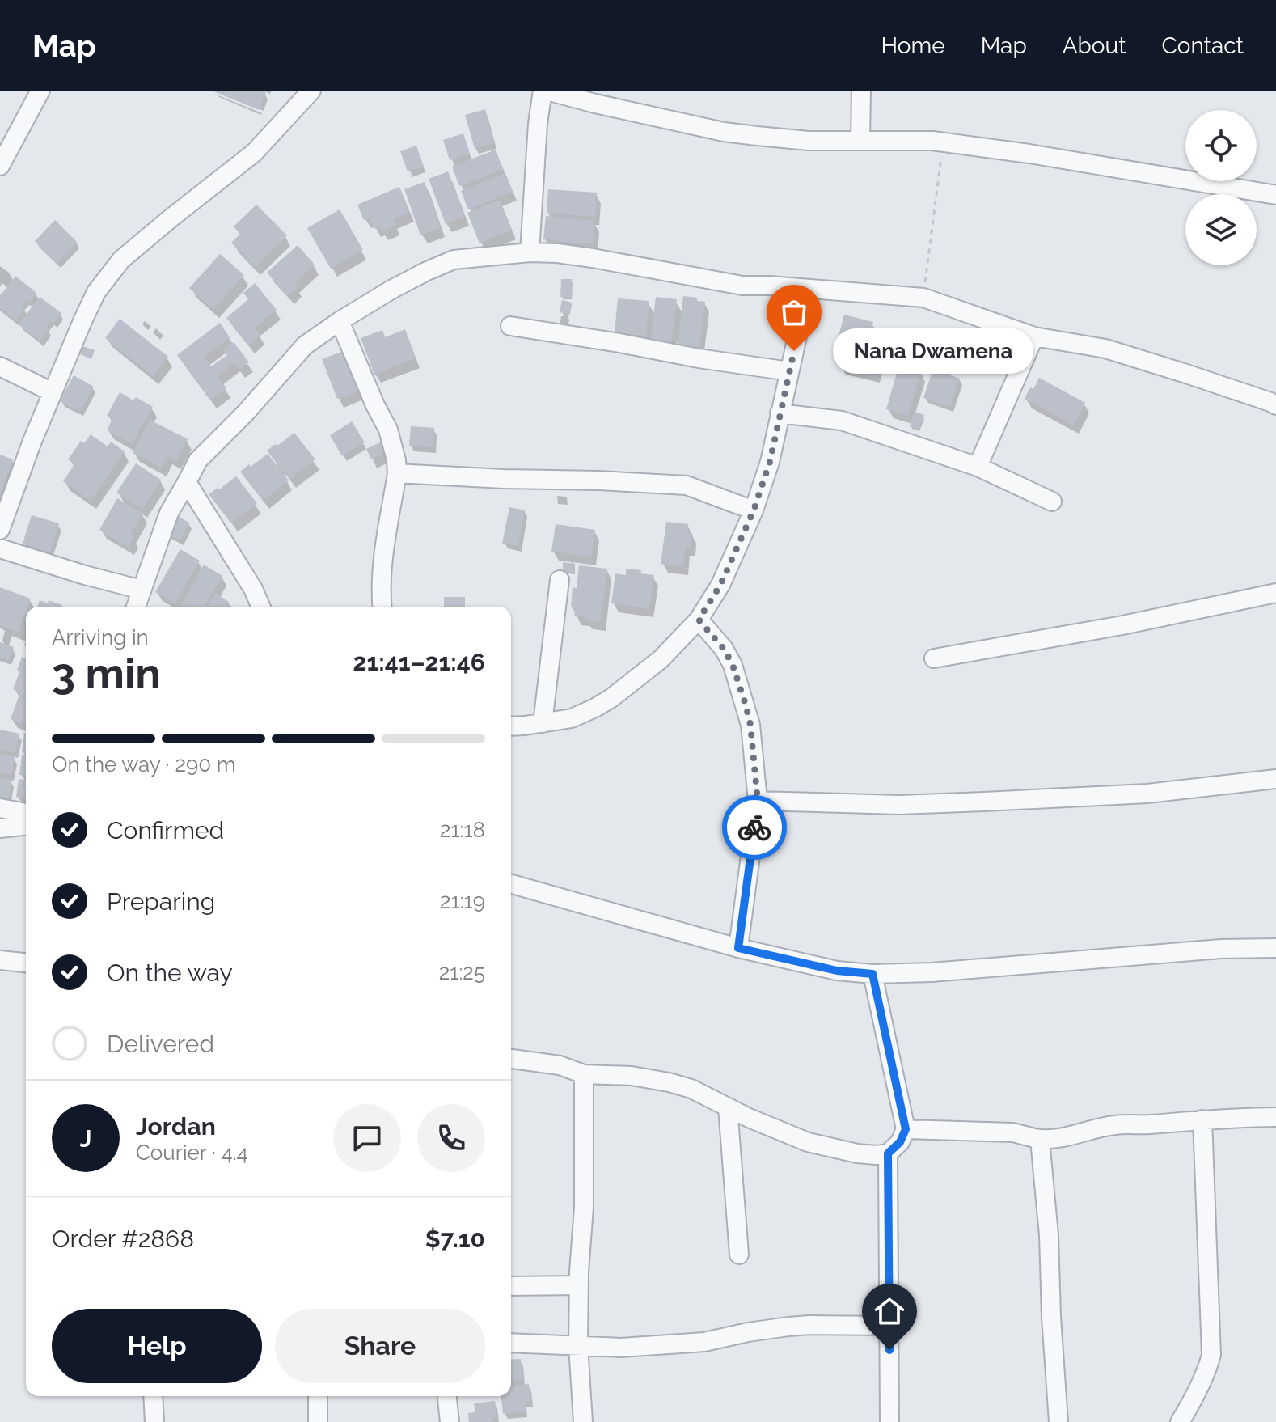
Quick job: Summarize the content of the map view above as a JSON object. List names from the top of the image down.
{
  "places": ["Nana Dwamena"],
  "page": {
    "header": "Map",
    "nav": [
      "Home",
      "Map",
      "About",
      "Contact"
    ],
    "bubble": "Nana Dwamena",
    "heading": ["3 min", "Arriving in", "21:41–21:46"],
    "panel": [
      "Jordan",
      "Courier · 4.4",
      "Order #2868",
      "$7.10"
    ],
    "bar": "On the way · 290 m",
    "list": [
      ["Confirmed", "21:18"],
      ["Preparing", "21:19"],
      ["On the way", "21:25"],
      "Delivered"
    ],
    "round": "J",
    "buttons": ["Help", "Share"]
  }
}
